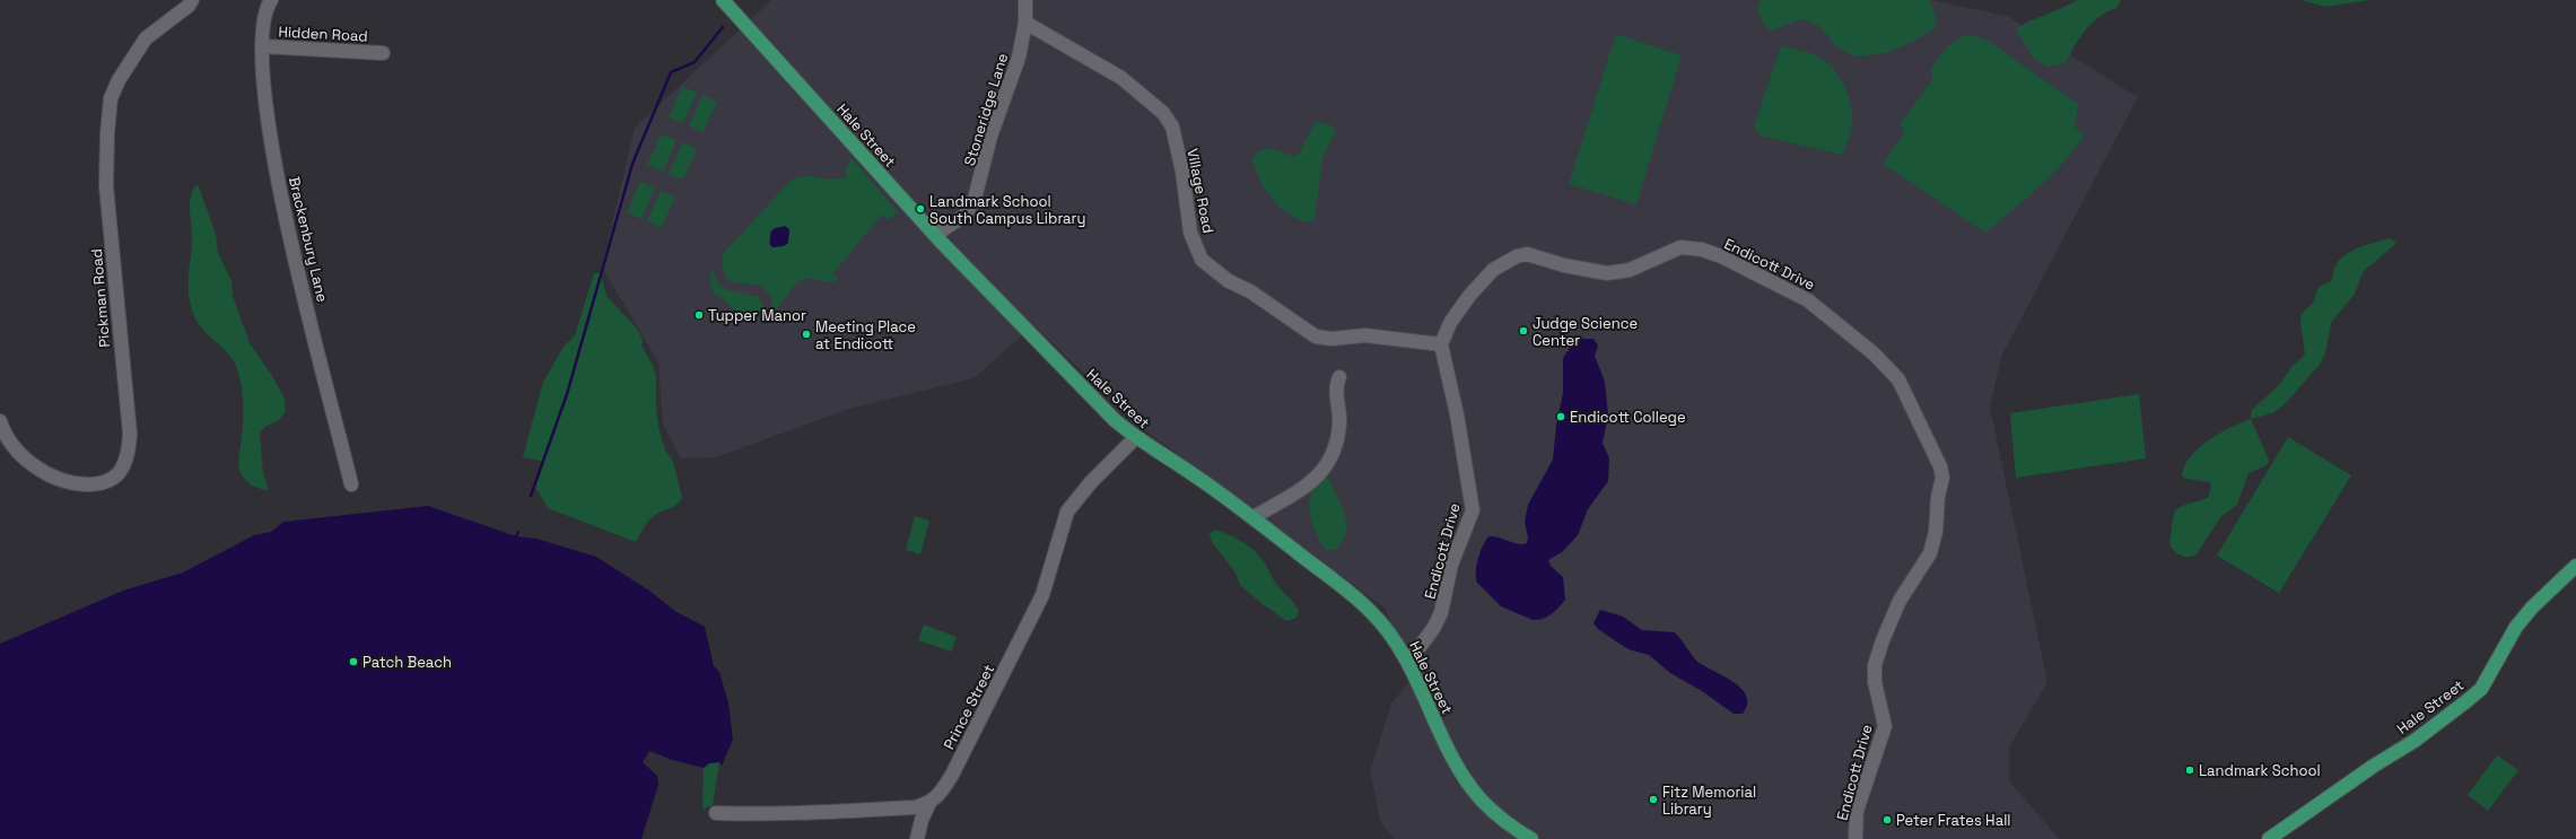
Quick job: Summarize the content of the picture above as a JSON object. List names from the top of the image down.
{
  "streets": {
    "main road": ["Hale Street"],
    "street": [
      "Hidden Road",
      "Stoneridge Lane",
      "Village Road",
      "Brackenbury Lane",
      "Endicott Drive",
      "Pickman Road",
      "Prince Street"
    ]
  },
  "crossings": [
    ["Hidden Road", "Brackenbury Lane"],
    ["Stoneridge Lane", "Hale Street"],
    ["Stoneridge Lane", "Village Road"],
    ["Hale Street", "Endicott Drive"],
    ["Hale Street", "Prince Street"],
    ["Village Road", "Endicott Drive"]
  ],
  "places": [
    "Landmark School South Campus Library",
    "Tupper Manor",
    "Judge Science Center",
    "Meeting Place at Endicott",
    "Endicott College",
    "Patch Beach",
    "Landmark School",
    "Fitz Memorial Library",
    "Peter Frates Hall"
  ]
}
